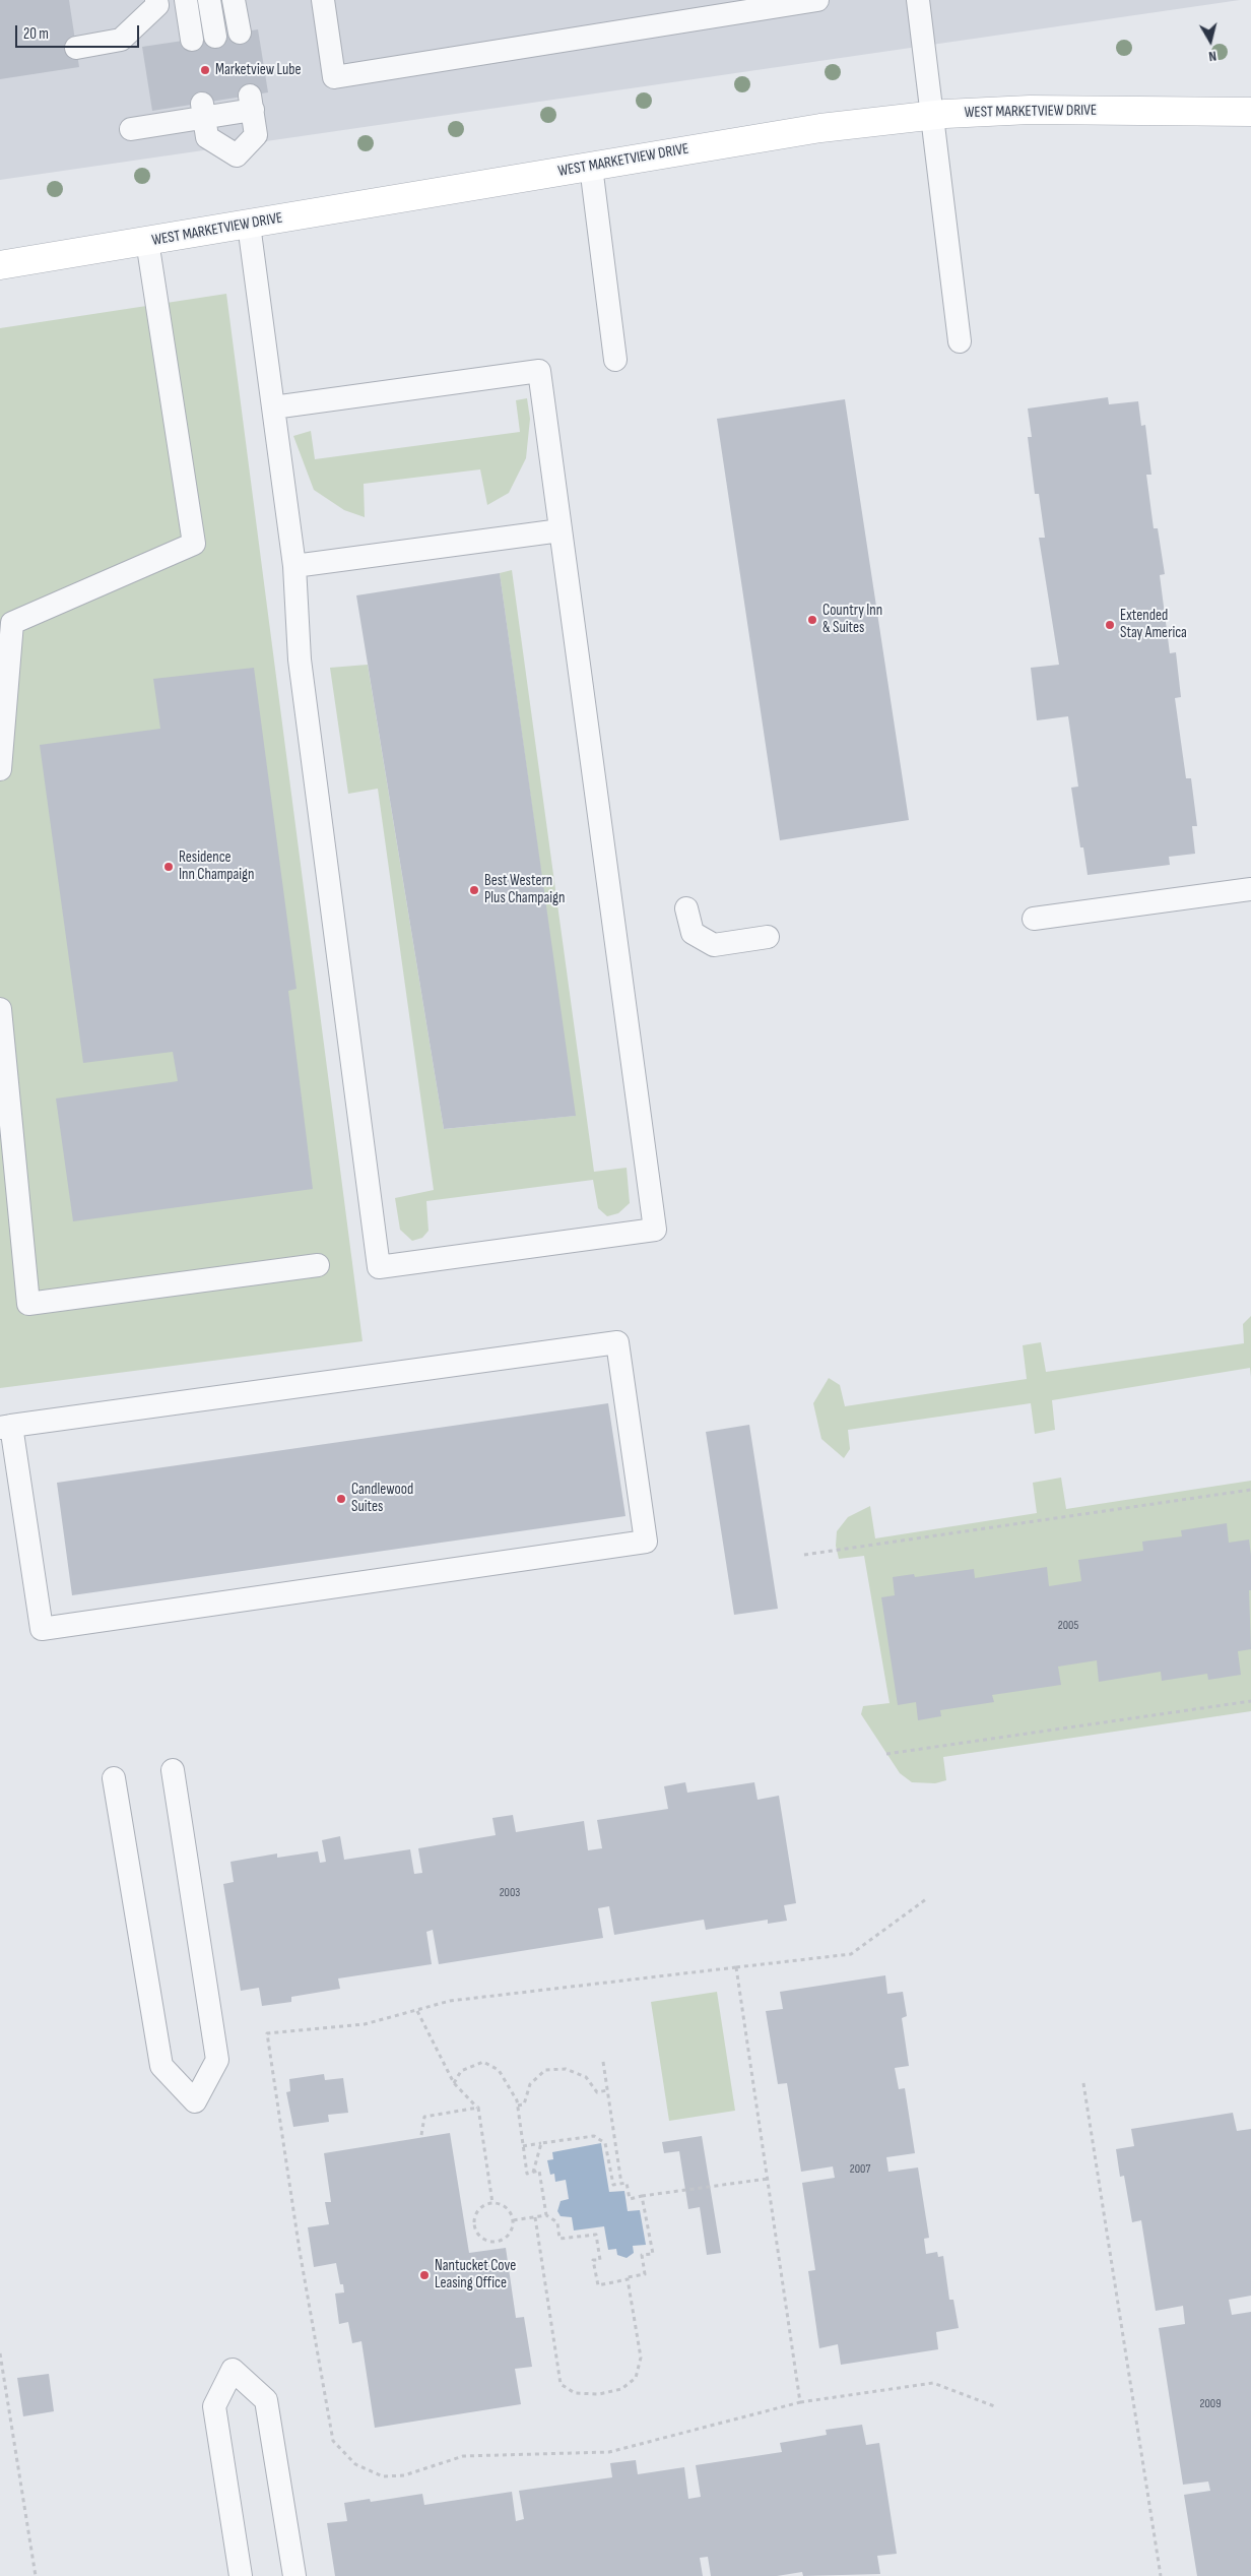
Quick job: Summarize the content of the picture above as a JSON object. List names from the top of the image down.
{
  "streets": {
    "main road": ["WEST MARKETVIEW DRIVE"]
  },
  "places": [
    "Marketview Lube",
    "Country Inn & Suites",
    "Extended Stay America",
    "Residence Inn Champaign",
    "Best Western Plus Champaign",
    "Candlewood Suites",
    "Nantucket Cove Leasing Office"
  ],
  "house_numbers": [
    "2005",
    "2003",
    "2007",
    "2009"
  ],
  "scale_bar": "20 m",
  "north": "bottom"
}
